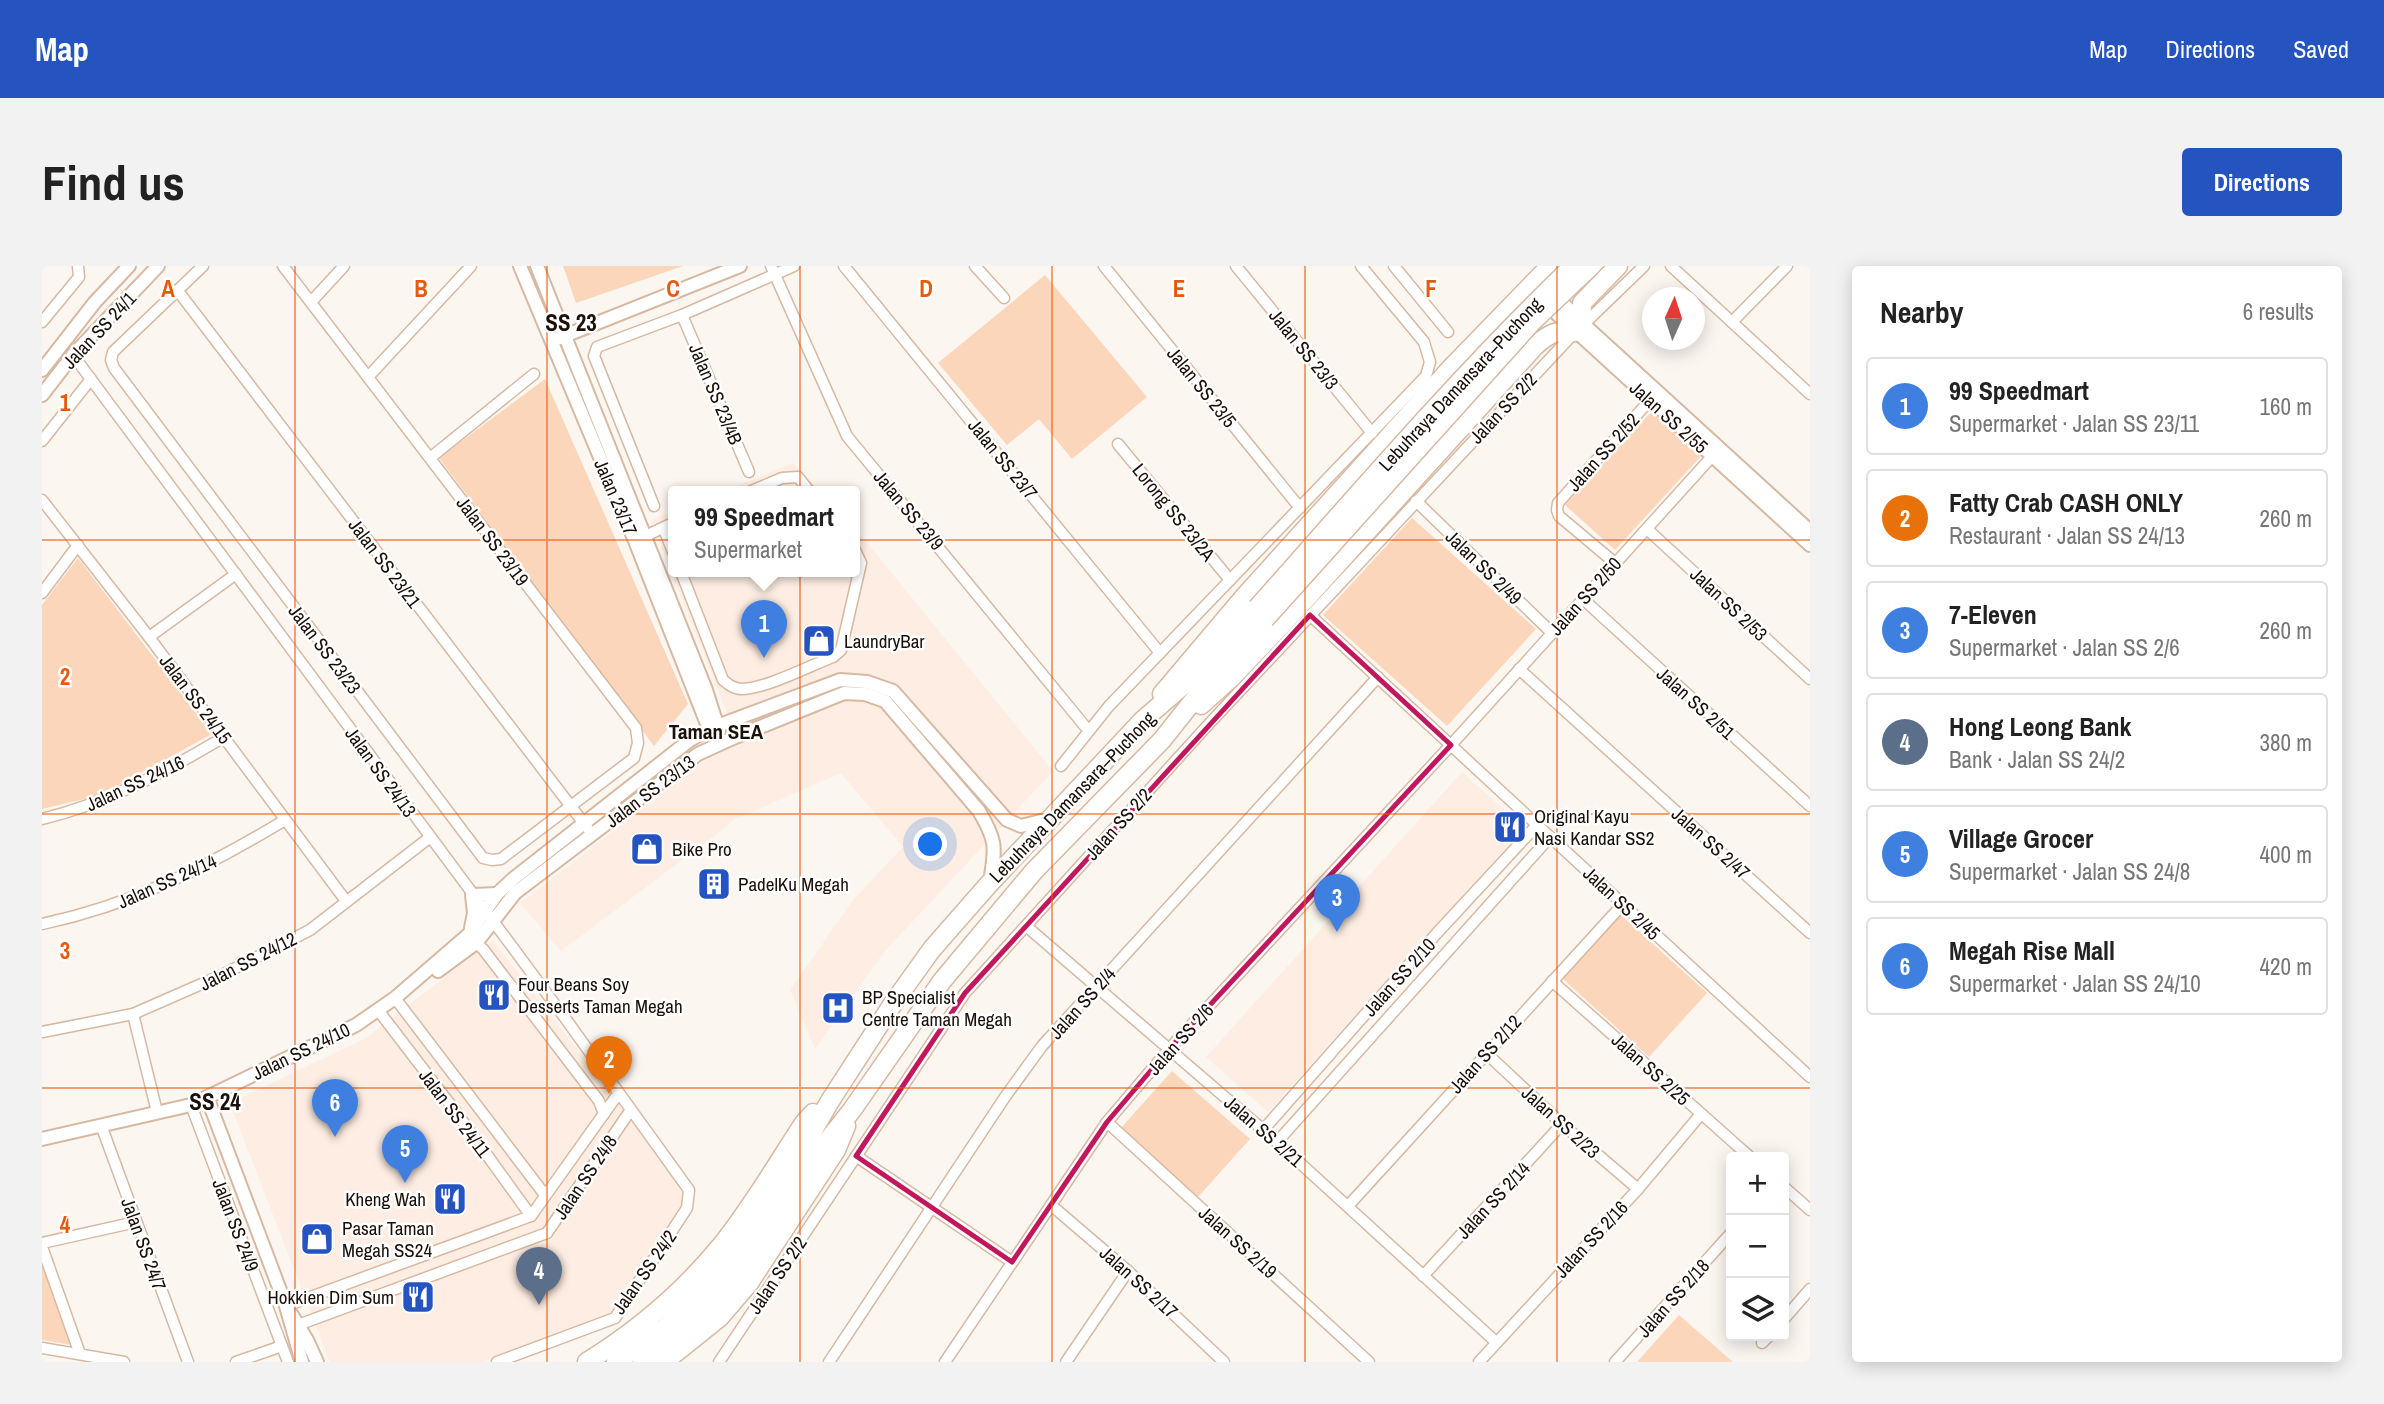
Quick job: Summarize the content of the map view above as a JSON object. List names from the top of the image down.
{
  "streets": {
    "highway": ["Lebuhraya Damansara–Puchong"],
    "street": [
      "Jalan SS 24/1",
      "Jalan SS 23/3",
      "Jalan SS 23/5",
      "Jalan SS 23/4B",
      "Jalan SS 2/2",
      "Jalan SS 2/55",
      "Jalan SS 2/52",
      "Jalan SS 23/7",
      "Jalan 23/17",
      "Jalan SS 23/9",
      "Lorong SS 23/2A",
      "Jalan SS 23/19",
      "Jalan SS 23/21",
      "Jalan SS 2/49",
      "Jalan SS 2/50",
      "Jalan SS 2/53",
      "Jalan SS 23/23",
      "Jalan SS 24/15",
      "Jalan SS 2/51",
      "Jalan SS 24/13",
      "Jalan SS 24/16",
      "Jalan SS 23/13",
      "Jalan SS 2/47",
      "Jalan SS 24/14",
      "Jalan SS 2/45",
      "Jalan SS 24/12",
      "Jalan SS 2/10",
      "Jalan SS 2/4",
      "Jalan SS 2/6",
      "Jalan SS 24/10",
      "Jalan SS 2/12",
      "Jalan SS 2/25",
      "Jalan SS 24/11",
      "Jalan SS 2/23",
      "Jalan SS 2/21",
      "Jalan SS 24/8",
      "Jalan SS 2/14",
      "Jalan SS 24/9",
      "Jalan SS 2/16",
      "Jalan SS 2/19",
      "Jalan SS 24/7",
      "Jalan SS 24/2",
      "Jalan SS 2/17",
      "Jalan SS 2/18"
    ]
  },
  "crossings": [
    ["Jalan SS 24/1", "Jalan SS 24/13"],
    ["Lebuhraya Damansara–Puchong", "Jalan SS 23/13"],
    ["Jalan SS 2/2", "Jalan SS 2/55"],
    ["Jalan SS 2/2", "Jalan SS 2/49"],
    ["Jalan SS 2/2", "Jalan SS 2/45"],
    ["Jalan SS 2/2", "Jalan SS 2/21"],
    ["Jalan SS 2/55", "Jalan SS 2/52"],
    ["Jalan SS 2/55", "Jalan SS 2/50"],
    ["Jalan SS 2/52", "Jalan SS 2/50"],
    ["Jalan 23/17", "Jalan SS 23/13"],
    ["Jalan SS 23/19", "Jalan SS 23/21"],
    ["Jalan SS 23/19", "Jalan SS 23/23"],
    ["Jalan SS 23/21", "Jalan SS 23/23"],
    ["Jalan SS 23/21", "Jalan SS 23/13"],
    ["Jalan SS 2/49", "Jalan SS 2/50"],
    ["Jalan SS 2/50", "Jalan SS 2/53"],
    ["Jalan SS 2/50", "Jalan SS 2/51"],
    ["Jalan SS 2/50", "Jalan SS 2/47"],
    ["Jalan SS 2/50", "Jalan SS 2/45"],
    ["Jalan SS 2/50", "Jalan SS 2/6"],
    ["Jalan SS 24/15", "Jalan SS 24/16"],
    ["Jalan SS 24/15", "Jalan SS 24/14"],
    ["Jalan SS 24/15", "Jalan SS 24/12"],
    ["Jalan SS 24/13", "Jalan SS 23/13"],
    ["Jalan SS 24/13", "Jalan SS 24/12"],
    ["Jalan SS 24/13", "Jalan SS 24/10"],
    ["Jalan SS 24/13", "Jalan SS 24/8"],
    ["Jalan SS 24/13", "Jalan SS 24/2"],
    ["Jalan SS 23/13", "Jalan SS 24/10"],
    ["Jalan SS 2/45", "Jalan SS 2/10"],
    ["Jalan SS 2/45", "Jalan SS 2/4"],
    ["Jalan SS 2/45", "Jalan SS 2/6"],
    ["Jalan SS 2/45", "Jalan SS 2/12"],
    ["Jalan SS 2/10", "Jalan SS 2/21"],
    ["Jalan SS 2/4", "Jalan SS 2/21"],
    ["Jalan SS 2/6", "Jalan SS 2/21"],
    ["Jalan SS 2/6", "Jalan SS 2/19"],
    ["Jalan SS 2/6", "Jalan SS 2/17"],
    ["Jalan SS 24/10", "Jalan SS 24/11"],
    ["Jalan SS 24/10", "Jalan SS 24/9"],
    ["Jalan SS 24/10", "Jalan SS 24/7"],
    ["Jalan SS 2/12", "Jalan SS 2/25"],
    ["Jalan SS 2/12", "Jalan SS 2/23"],
    ["Jalan SS 2/12", "Jalan SS 2/21"],
    ["Jalan SS 2/25", "Jalan SS 2/16"],
    ["Jalan SS 24/11", "Jalan SS 24/8"],
    ["Jalan SS 2/23", "Jalan SS 2/14"],
    ["Jalan SS 2/23", "Jalan SS 2/16"],
    ["Jalan SS 2/21", "Jalan SS 2/14"],
    ["Jalan SS 2/21", "Jalan SS 2/16"],
    ["Jalan SS 24/8", "Jalan SS 24/9"]
  ],
  "districts": ["SS 23", "Taman SEA", "SS 24"],
  "places": {
    "shop": ["LaundryBar", "Bike Pro", "Pasar Taman Megah SS24"],
    "restaurant": [
      "Original Kayu Nasi Kandar SS2",
      "Four Beans Soy Desserts Taman Megah",
      "Kheng Wah",
      "Hokkien Dim Sum"
    ],
    "building": ["PadelKu Megah"],
    "hospital": ["BP Specialist Centre Taman Megah"]
  },
  "north": "top",
  "page": {
    "header": "Map",
    "nav": ["Map", "Directions", "Saved"],
    "buttons": "Directions",
    "title": "Find us",
    "heading": ["Nearby", "6 results"],
    "list": [
      {
        "mark": "1",
        "name": "99 Speedmart",
        "note": "Supermarket · Jalan SS 23/11",
        "value": "160 m"
      },
      {
        "mark": "2",
        "name": "Fatty Crab CASH ONLY",
        "note": "Restaurant · Jalan SS 24/13",
        "value": "260 m"
      },
      {
        "mark": "3",
        "name": "7-Eleven",
        "note": "Supermarket · Jalan SS 2/6",
        "value": "260 m"
      },
      {
        "mark": "4",
        "name": "Hong Leong Bank",
        "note": "Bank · Jalan SS 24/2",
        "value": "380 m"
      },
      {
        "mark": "5",
        "name": "Village Grocer",
        "note": "Supermarket · Jalan SS 24/8",
        "value": "400 m"
      },
      {
        "mark": "6",
        "name": "Megah Rise Mall",
        "note": "Supermarket · Jalan SS 24/10",
        "value": "420 m"
      }
    ],
    "popup": ["99 Speedmart", "Supermarket"],
    "pins": [
      "1",
      "3",
      "2",
      "6",
      "5",
      "4"
    ],
    "map_buttons": ["+", "−"]
  },
  "grid": {
    "columns": [
      "A",
      "B",
      "C",
      "D",
      "E",
      "F"
    ],
    "rows": [
      "1",
      "2",
      "3",
      "4"
    ]
  }
}
